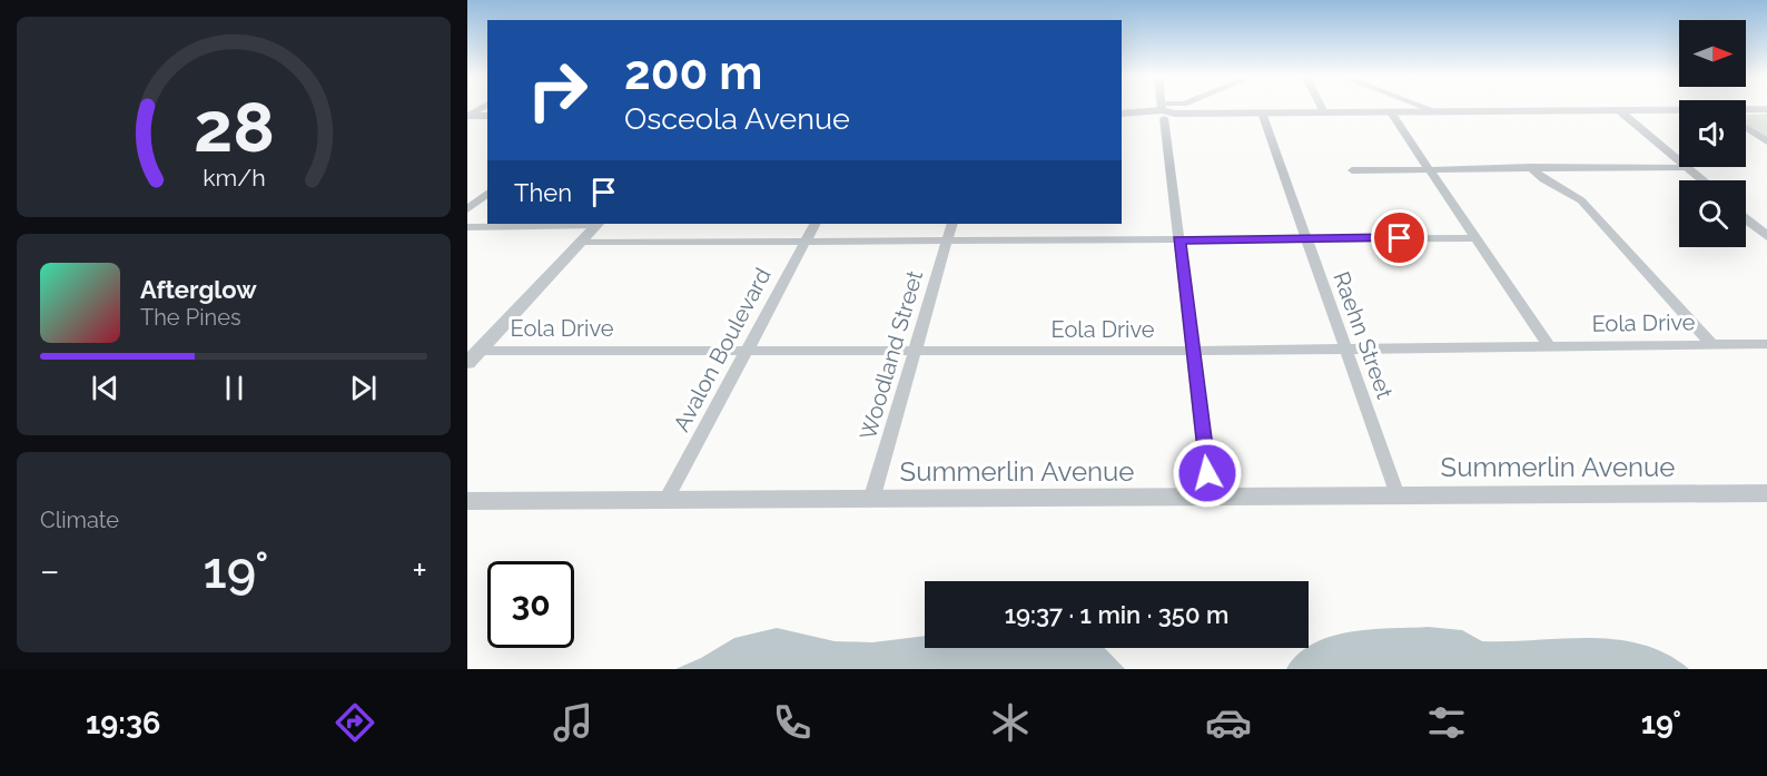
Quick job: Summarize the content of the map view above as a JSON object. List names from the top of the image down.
{
  "streets": {
    "street": [
      "Eola Drive",
      "Raehn Street",
      "Avalon Boulevard",
      "Woodland Street",
      "Summerlin Avenue"
    ]
  },
  "crossings": [
    ["Eola Drive", "Raehn Street"],
    ["Eola Drive", "Avalon Boulevard"],
    ["Eola Drive", "Woodland Street"],
    ["Raehn Street", "Summerlin Avenue"],
    ["Avalon Boulevard", "Summerlin Avenue"],
    ["Woodland Street", "Summerlin Avenue"]
  ],
  "north": "right",
  "page": {
    "turn": ["200 m", "Osceola Avenue"],
    "then": "Then",
    "song": ["Afterglow", "The Pines"],
    "tile": "Climate",
    "heat": ["−", "19°", "+"],
    "limit": "30",
    "trip": "19:37 · 1 min · 350 m",
    "tabs": ["19:36", "19°"],
    "gauge": ["28", "km/h"]
  }
}
